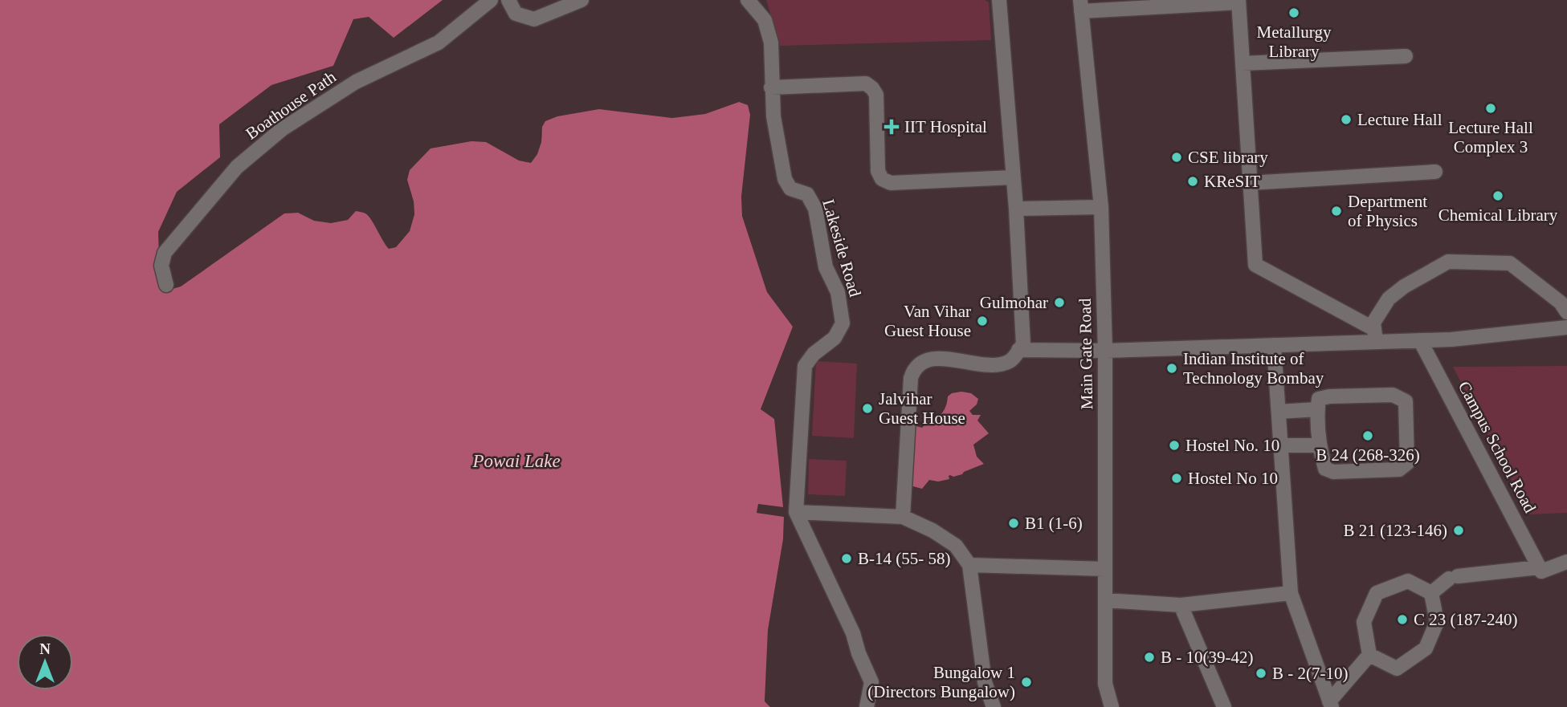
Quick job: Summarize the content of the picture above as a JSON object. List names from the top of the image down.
{
  "streets": {
    "street": [
      "Boathouse Path",
      "Lakeside Road",
      "Main Gate Road",
      "Campus School Road"
    ]
  },
  "water": ["Powai Lake"],
  "places": {
    "other": [
      "Metallurgy Library",
      "Lecture Hall Complex 3",
      "Lecture Hall",
      "CSE library",
      "KReSIT",
      "Chemical Library",
      "Department of Physics",
      "Gulmohar",
      "Van Vihar Guest House",
      "Indian Institute of Technology Bombay",
      "Jalvihar Guest House",
      "B 24 (268-326)",
      "Hostel No. 10",
      "Hostel No 10",
      "B1 (1-6)",
      "B 21 (123-146)",
      "B-14 (55- 58)",
      "C 23 (187-240)",
      "B - 10(39-42)",
      "B - 2(7-10)",
      "Bungalow 1 (Directors Bungalow)"
    ],
    "health": ["IIT Hospital"]
  },
  "north": "top"
}
